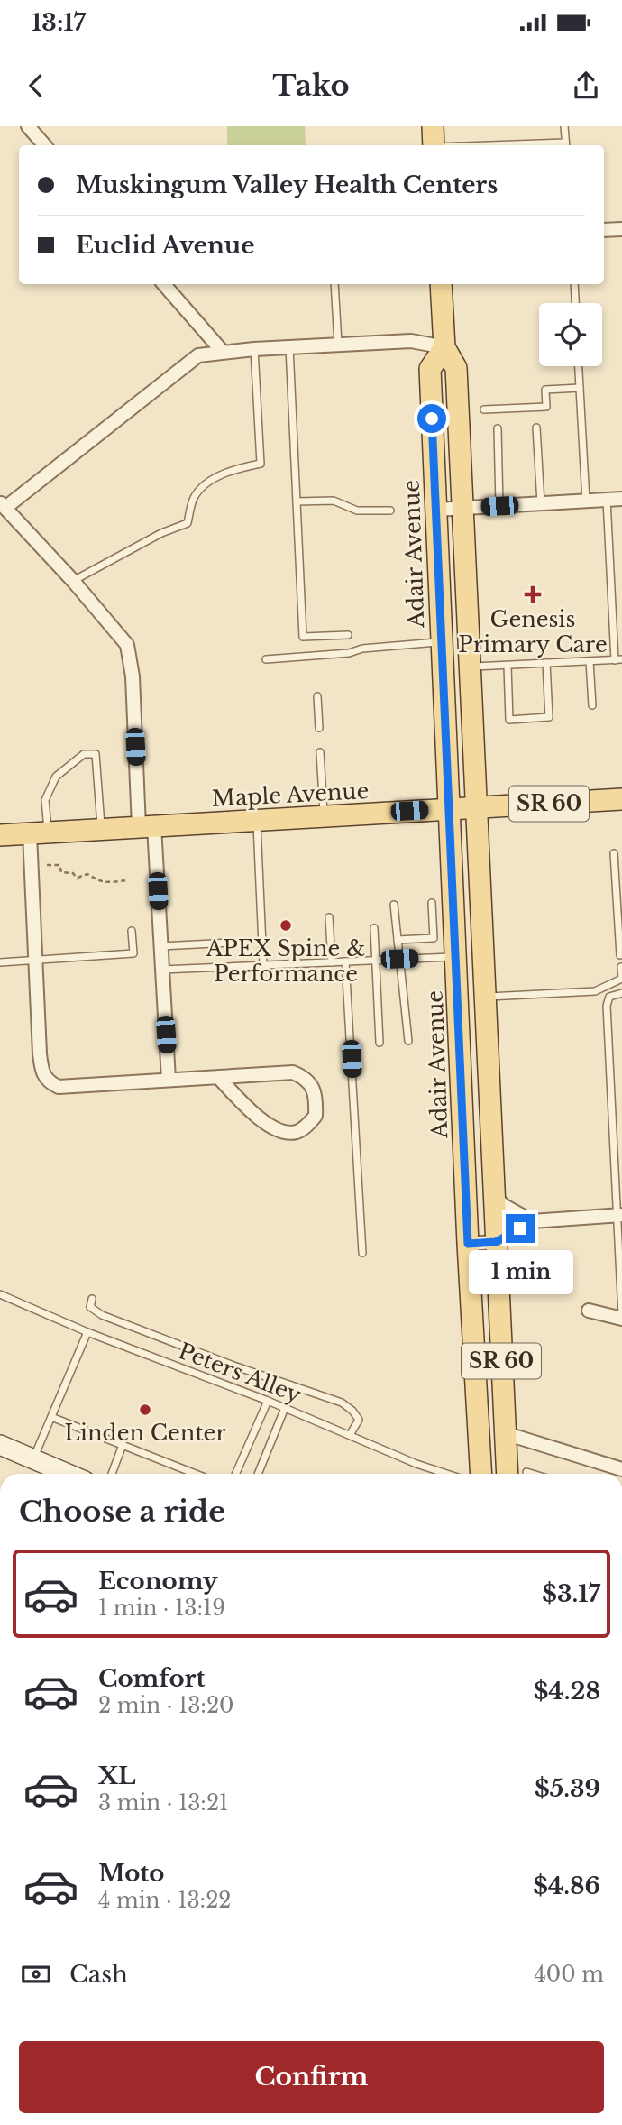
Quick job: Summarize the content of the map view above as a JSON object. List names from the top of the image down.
{
  "streets": {
    "main road": ["Adair Avenue", "Maple Avenue", "SR 60"],
    "lane": ["Peters Alley"]
  },
  "crossings": [
    ["Adair Avenue", "Maple Avenue"]
  ],
  "places": {
    "health": ["Genesis Primary Care"],
    "other": ["APEX Spine & Performance", "Linden Center"]
  },
  "page": {
    "status": "13:17",
    "header": "Tako",
    "banner": ["Muskingum Valley Health Centers", "Euclid Avenue"],
    "bubble": "1 min",
    "heading": "Choose a ride",
    "list": [
      {
        "name": "Economy",
        "note": "1 min · 13:19",
        "value": "$3.17"
      },
      {
        "name": "Comfort",
        "note": "2 min · 13:20",
        "value": "$4.28"
      },
      {
        "name": "XL",
        "note": "3 min · 13:21",
        "value": "$5.39"
      },
      {
        "name": "Moto",
        "note": "4 min · 13:22",
        "value": "$4.86"
      }
    ],
    "pay": ["Cash", "400 m"],
    "buttons": "Confirm"
  }
}
